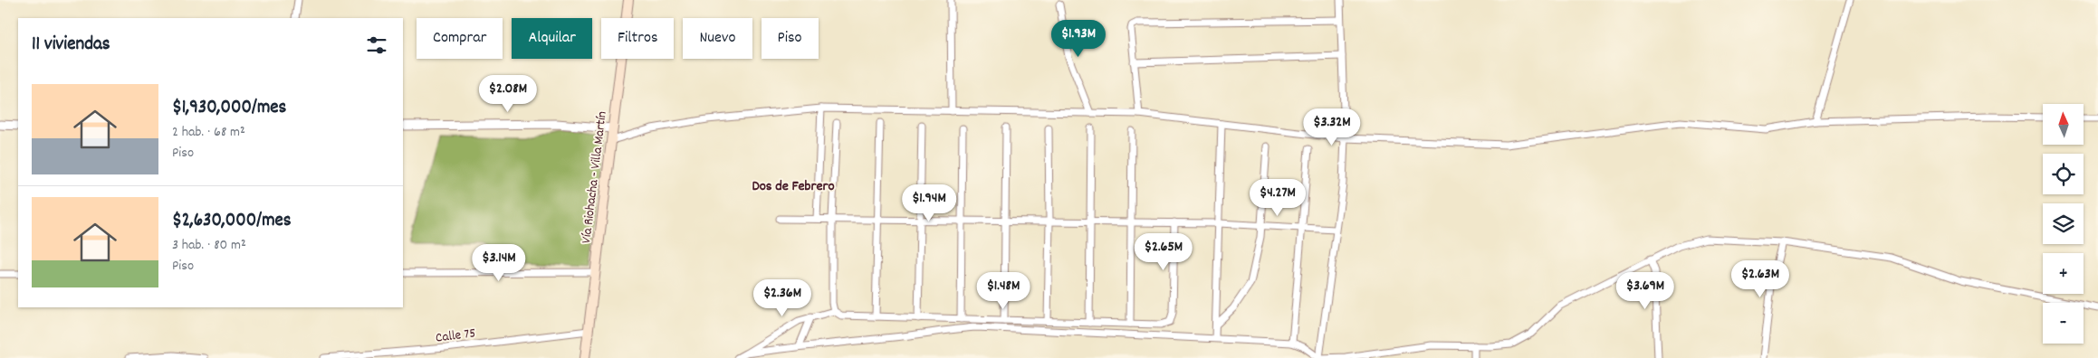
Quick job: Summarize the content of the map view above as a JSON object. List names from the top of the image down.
{
  "streets": {
    "main road": ["Vía Riohacha - Villa Martín"],
    "street": ["Calle 75"]
  },
  "crossings": [
    ["Vía Riohacha - Villa Martín", "Calle 75"]
  ],
  "districts": ["Dos de Febrero"],
  "north": "top",
  "page": {
    "chip": [
      "Comprar",
      "Alquilar",
      "Filtros",
      "Nuevo",
      "Piso"
    ],
    "heading": "11 viviendas",
    "price": [
      "$1.93M",
      "$2.08M",
      "$3.32M",
      "$4.27M",
      "$1.94M",
      "$2.65M",
      "$3.14M",
      "$2.63M",
      "$1.48M",
      "$3.69M",
      "$2.36M"
    ],
    "list": [
      {
        "name": "$1,930,000/mes",
        "note": "2 hab. · 68 m² · Piso"
      },
      {
        "name": "$2,630,000/mes",
        "note": "3 hab. · 80 m² · Piso"
      }
    ],
    "map_buttons": ["+", "−"]
  }
}
